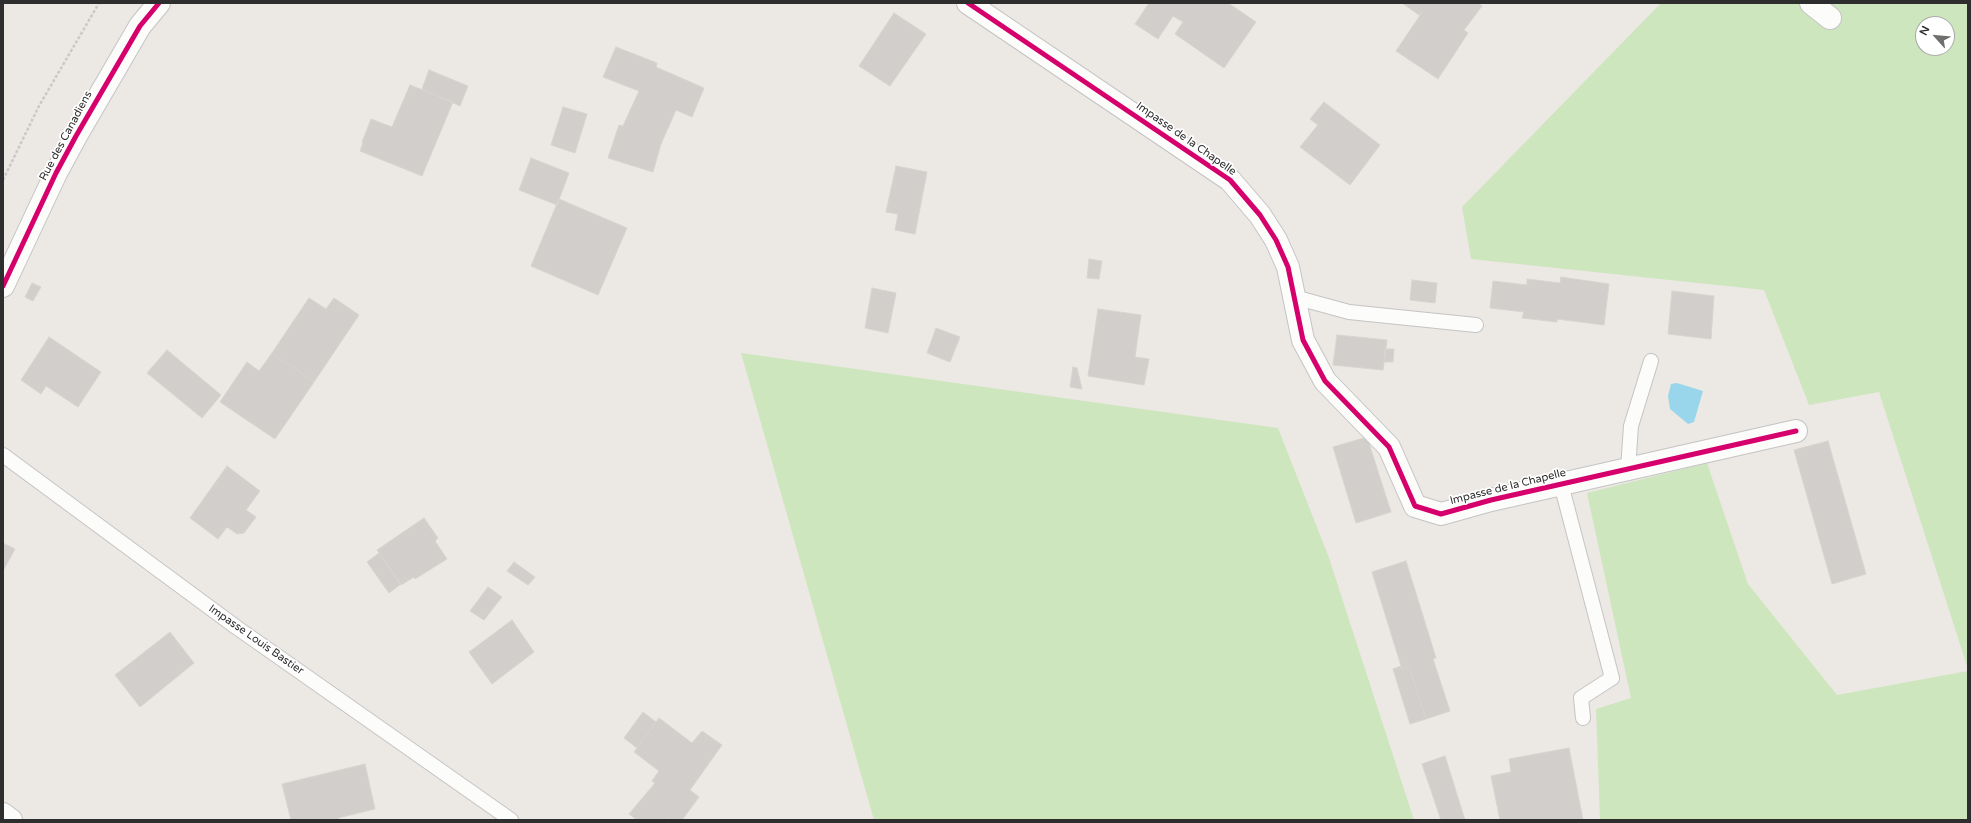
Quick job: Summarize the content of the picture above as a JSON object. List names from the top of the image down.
{
  "streets": {
    "street": ["Rue des Canadiens", "Impasse de la Chapelle"],
    "lane": ["Impasse Louis Bastier"]
  },
  "north": "top left"
}
